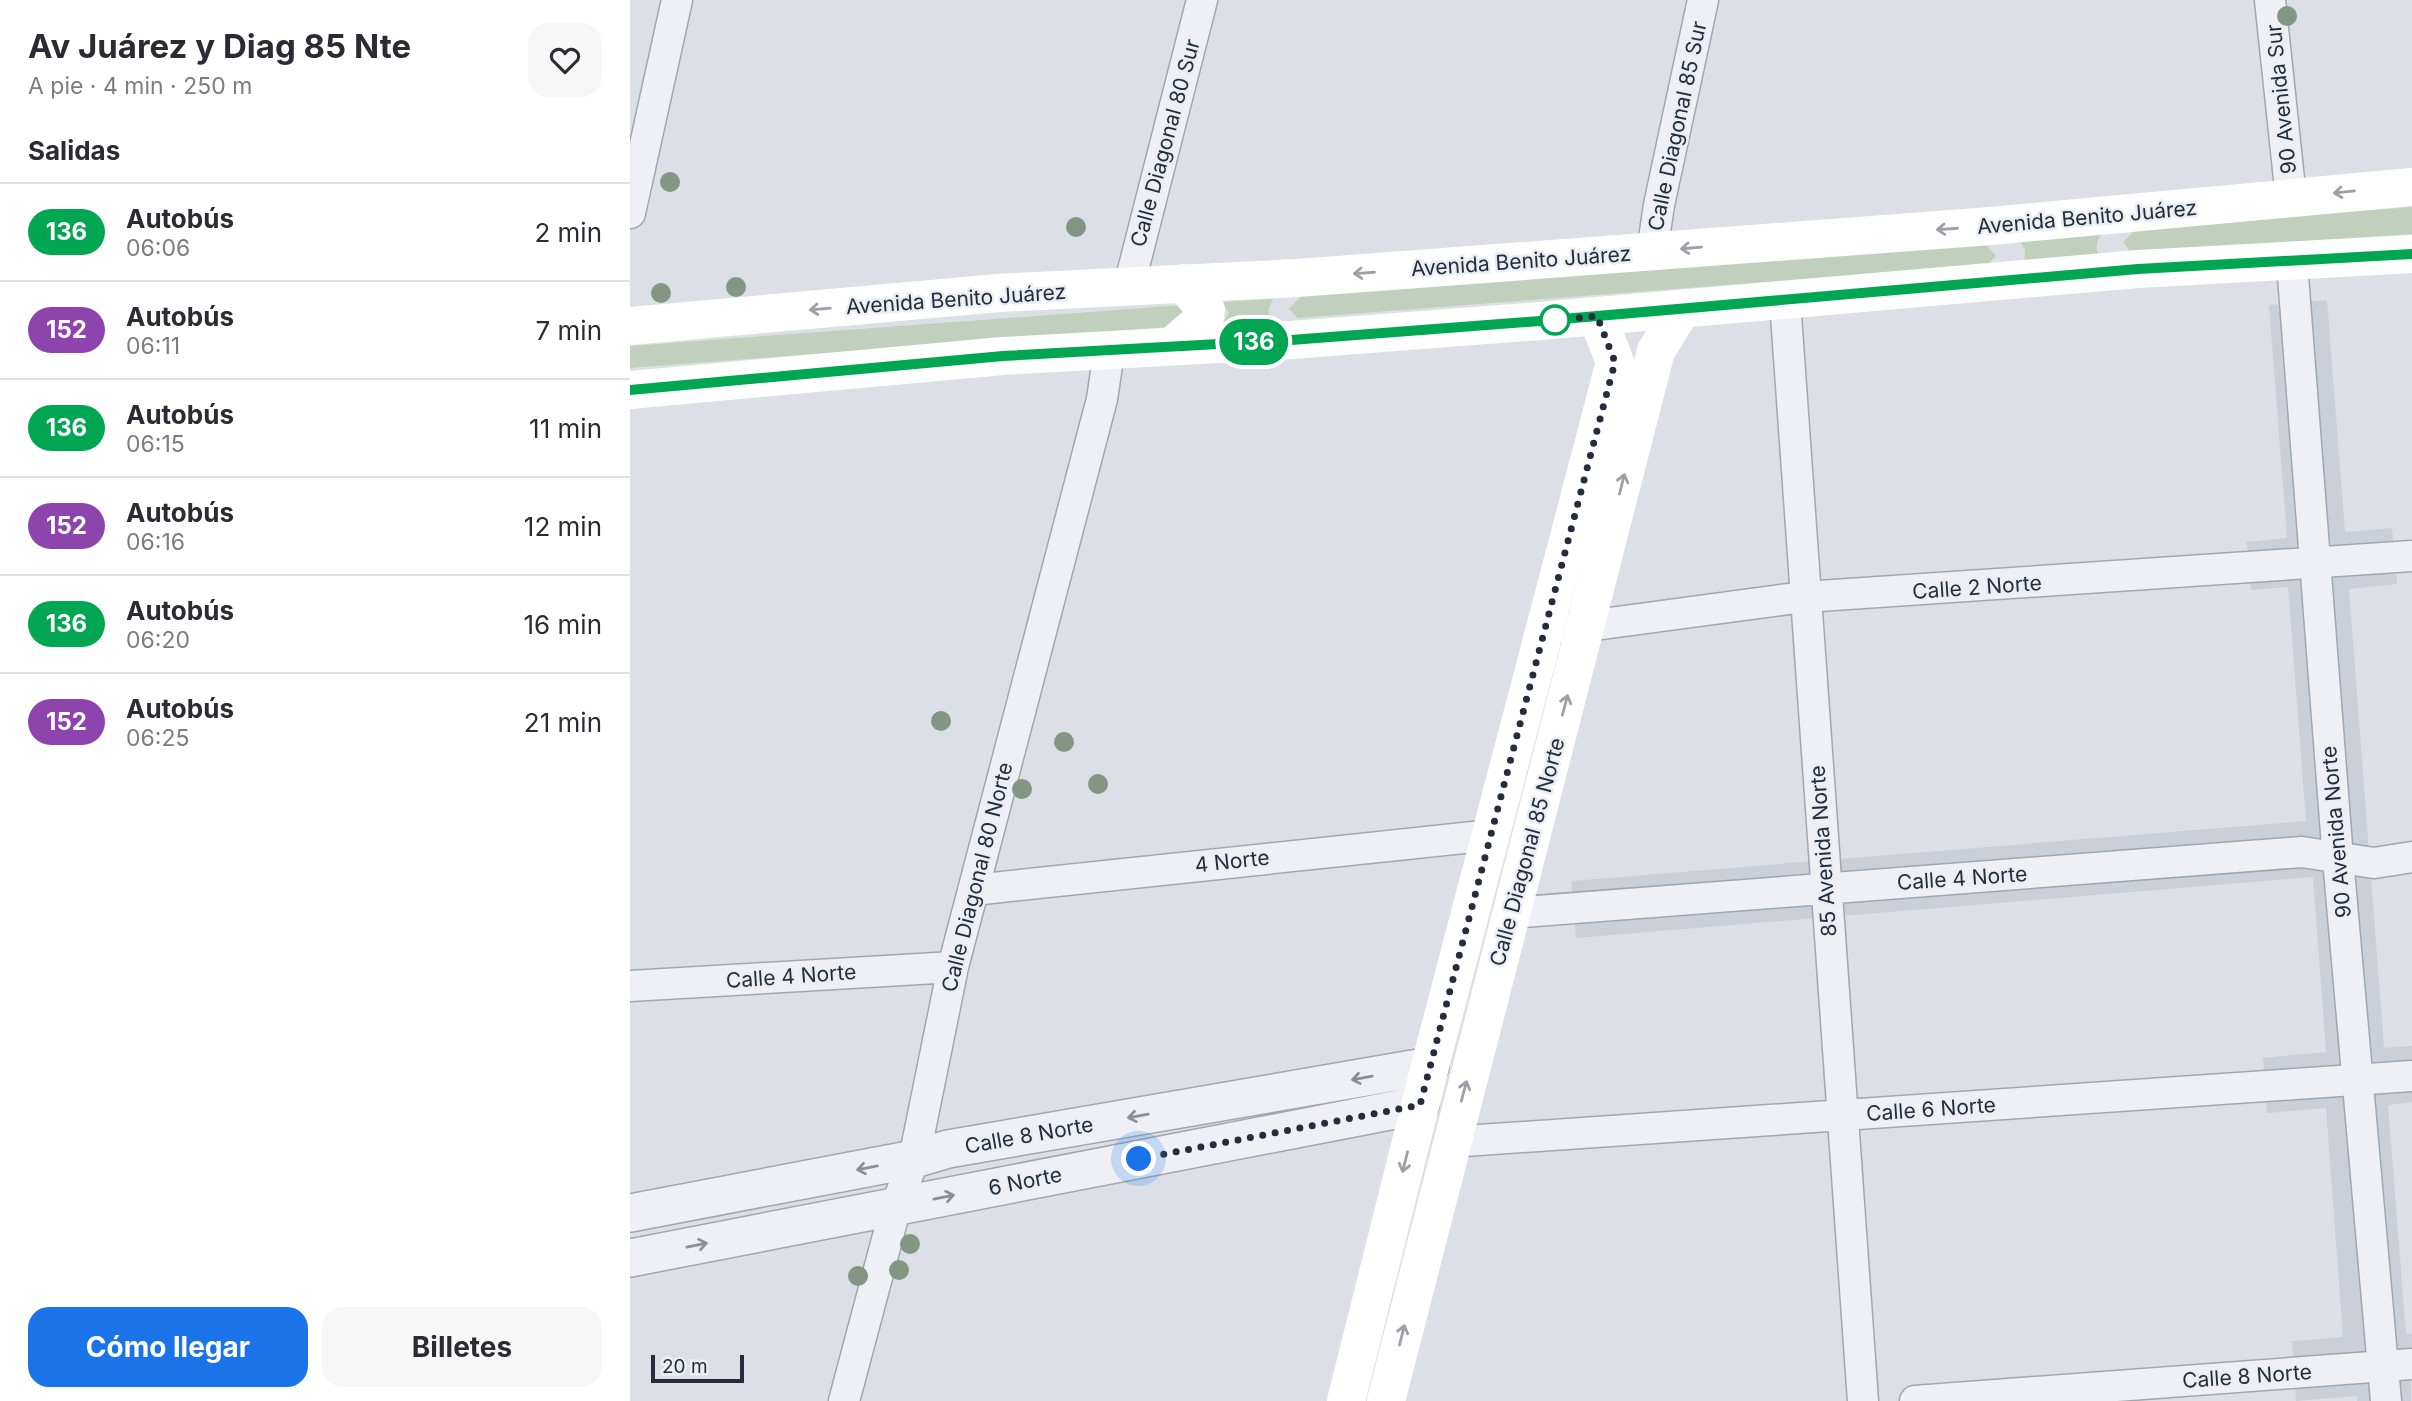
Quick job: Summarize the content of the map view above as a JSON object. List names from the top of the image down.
{
  "streets": {
    "main road": ["Avenida Benito Juárez", "Calle Diagonal 85 Norte"],
    "street": [
      "90 Avenida Sur",
      "Calle Diagonal 85 Sur",
      "Calle Diagonal 80 Sur",
      "Calle 2 Norte",
      "90 Avenida Norte",
      "85 Avenida Norte",
      "4 Norte",
      "Calle Diagonal 80 Norte",
      "Calle 4 Norte",
      "Calle 6 Norte",
      "Calle 8 Norte",
      "6 Norte"
    ]
  },
  "crossings": [
    ["90 Avenida Sur", "Avenida Benito Juárez"],
    ["Calle Diagonal 85 Sur", "Avenida Benito Juárez"],
    ["Calle Diagonal 80 Sur", "Avenida Benito Juárez"],
    ["Calle 2 Norte", "90 Avenida Norte"],
    ["Calle 2 Norte", "85 Avenida Norte"],
    ["Calle 2 Norte", "Calle Diagonal 85 Norte"],
    ["90 Avenida Norte", "Calle 4 Norte"],
    ["90 Avenida Norte", "Calle 6 Norte"],
    ["90 Avenida Norte", "Calle 8 Norte"],
    ["85 Avenida Norte", "Calle 4 Norte"],
    ["85 Avenida Norte", "Calle 6 Norte"],
    ["Calle Diagonal 85 Norte", "4 Norte"],
    ["Calle Diagonal 85 Norte", "Calle 4 Norte"],
    ["Calle Diagonal 85 Norte", "Calle 6 Norte"],
    ["Calle Diagonal 85 Norte", "Calle 8 Norte"],
    ["Calle Diagonal 85 Norte", "6 Norte"],
    ["4 Norte", "Calle Diagonal 80 Norte"],
    ["Calle Diagonal 80 Norte", "Calle 4 Norte"],
    ["Calle Diagonal 80 Norte", "Calle 8 Norte"],
    ["Calle Diagonal 80 Norte", "6 Norte"]
  ],
  "one_way": ["Calle 8 Norte", "6 Norte"],
  "lines": ["bus line 136"],
  "scale_bar": "20 m",
  "page": {
    "heading": [
      ["Av Juárez y Diag 85 Nte", "A pie · 4 min · 250 m"],
      "Salidas"
    ],
    "on_map": "136",
    "list": [
      {
        "mark": "136",
        "name": "Autobús",
        "note": "06:06",
        "value": "2 min"
      },
      {
        "mark": "152",
        "name": "Autobús",
        "note": "06:11",
        "value": "7 min"
      },
      {
        "mark": "136",
        "name": "Autobús",
        "note": "06:15",
        "value": "11 min"
      },
      {
        "mark": "152",
        "name": "Autobús",
        "note": "06:16",
        "value": "12 min"
      },
      {
        "mark": "136",
        "name": "Autobús",
        "note": "06:20",
        "value": "16 min"
      },
      {
        "mark": "152",
        "name": "Autobús",
        "note": "06:25",
        "value": "21 min"
      }
    ],
    "buttons": ["Cómo llegar", "Billetes"],
    "scale": "20 m"
  }
}
